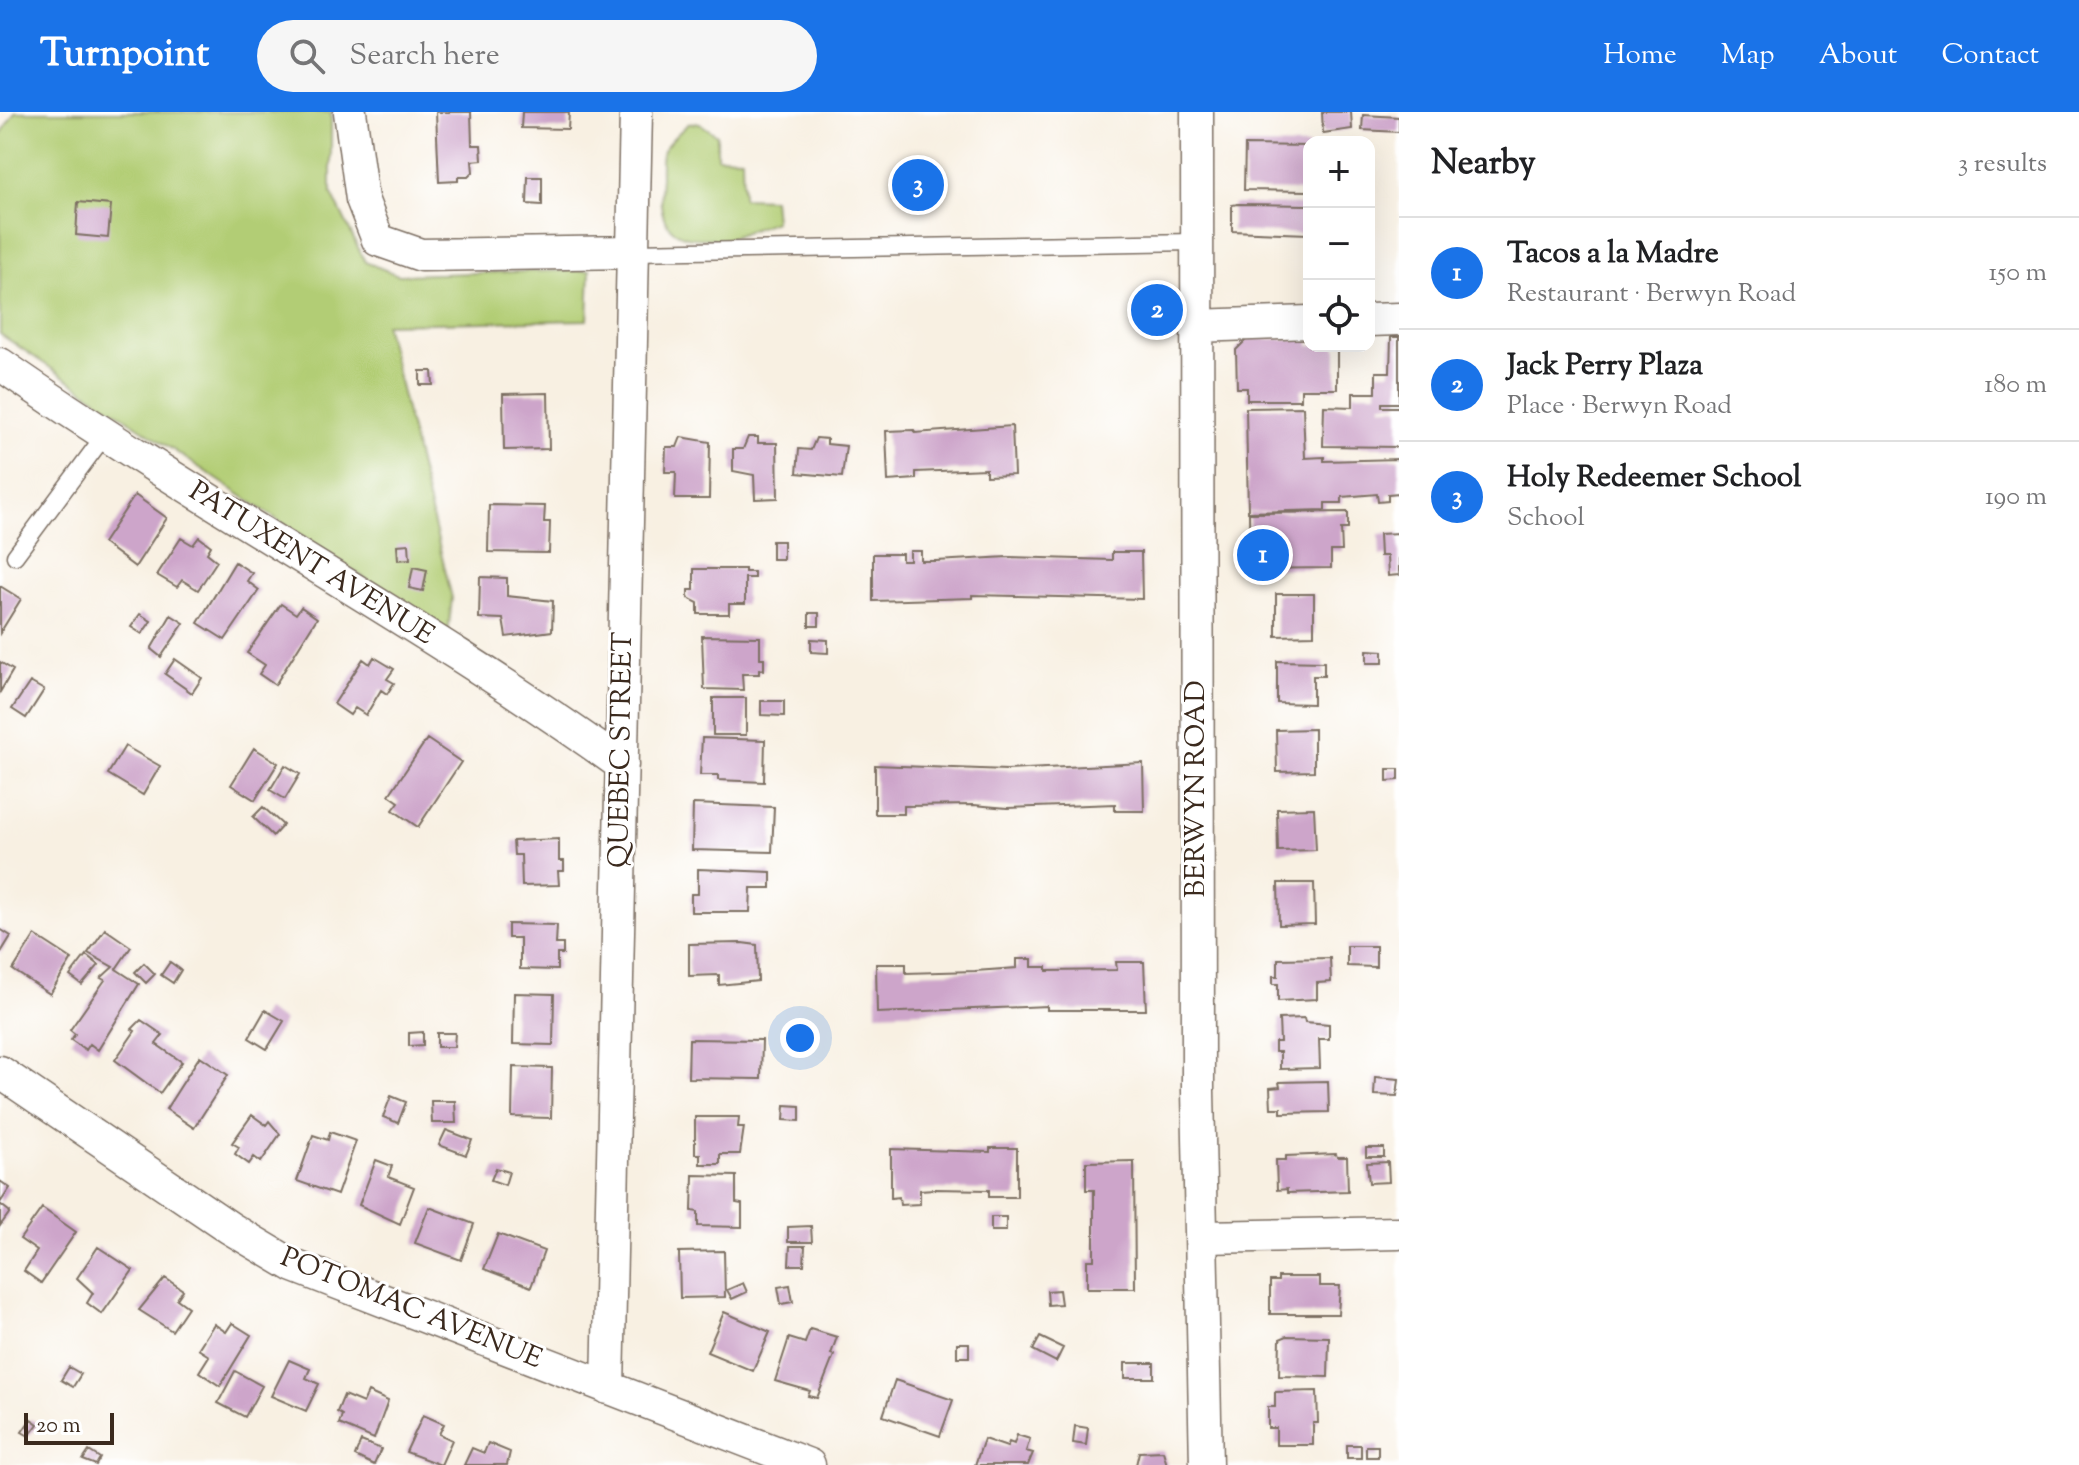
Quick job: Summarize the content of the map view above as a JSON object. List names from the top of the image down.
{
  "streets": {
    "street": [
      "PATUXENT AVENUE",
      "QUEBEC STREET",
      "BERWYN ROAD",
      "POTOMAC AVENUE"
    ]
  },
  "crossings": [
    ["PATUXENT AVENUE", "QUEBEC STREET"],
    ["QUEBEC STREET", "POTOMAC AVENUE"]
  ],
  "scale_bar": "20 m",
  "page": {
    "header": "Turnpoint",
    "search": "Search here",
    "nav": [
      "Home",
      "Map",
      "About",
      "Contact"
    ],
    "heading": ["Nearby", "3 results"],
    "map_buttons": ["+", "−"],
    "pins": ["3", "2", "1"],
    "list": [
      {
        "mark": "1",
        "name": "Tacos a la Madre",
        "note": "Restaurant · Berwyn Road",
        "value": "150 m"
      },
      {
        "mark": "2",
        "name": "Jack Perry Plaza",
        "note": "Place · Berwyn Road",
        "value": "180 m"
      },
      {
        "mark": "3",
        "name": "Holy Redeemer School",
        "note": "School",
        "value": "190 m"
      }
    ],
    "scale": "20 m"
  }
}
